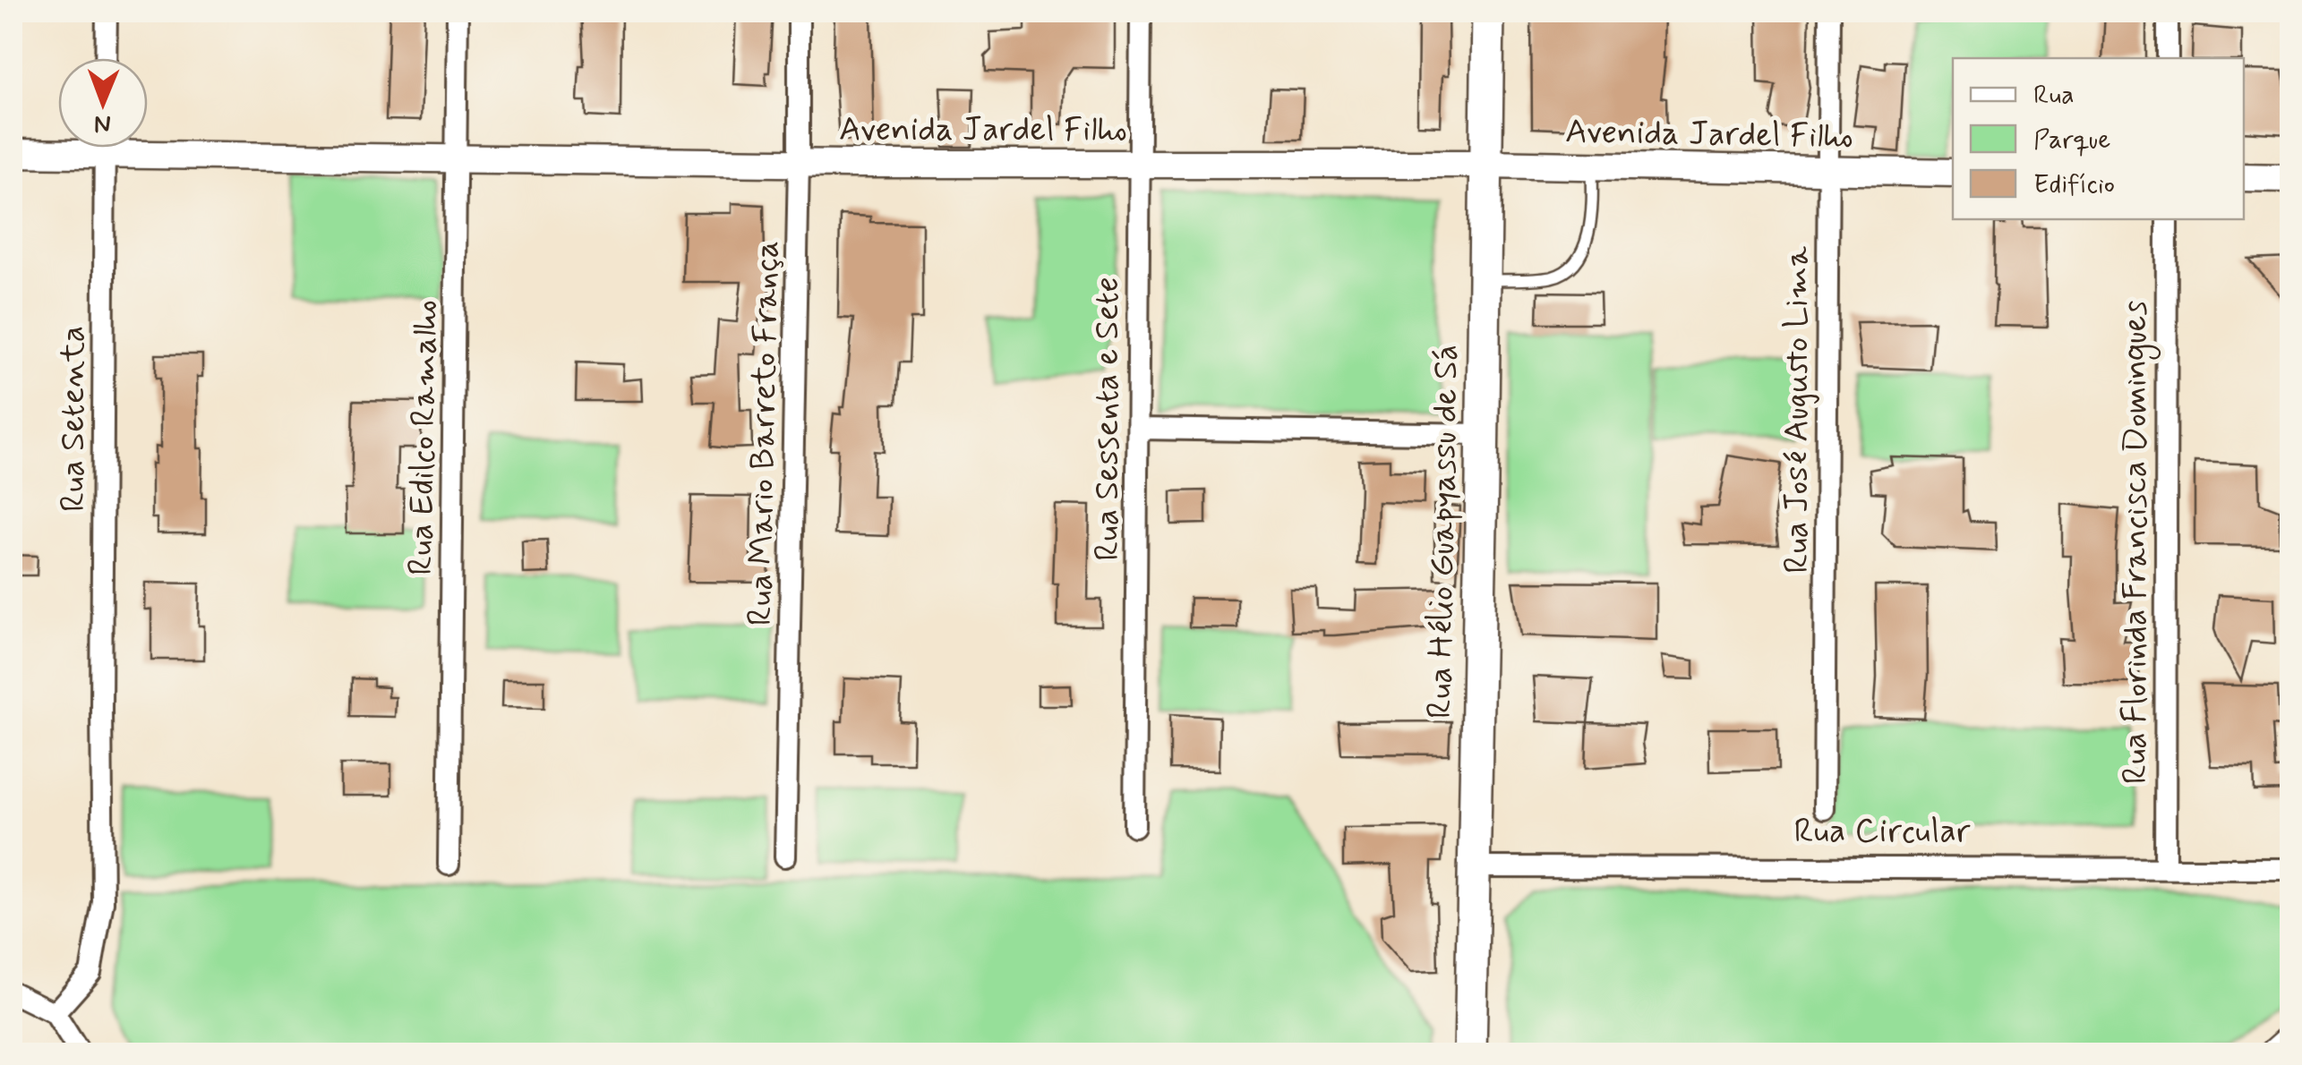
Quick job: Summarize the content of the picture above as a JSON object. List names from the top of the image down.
{
  "streets": {
    "main road": ["Avenida Jardel Filho", "Rua Hélio Guapyassu de Sá"],
    "street": [
      "Rua José Augusto Lima",
      "Rua Setenta",
      "Rua Sessenta e Sete",
      "Rua Mario Barreto França",
      "Rua Edilco Ramalho",
      "Rua Florinda Francisca Domingues",
      "Rua Circular"
    ]
  },
  "crossings": [
    ["Avenida Jardel Filho", "Rua José Augusto Lima"],
    ["Avenida Jardel Filho", "Rua Sessenta e Sete"],
    ["Avenida Jardel Filho", "Rua Mario Barreto França"],
    ["Avenida Jardel Filho", "Rua Edilco Ramalho"],
    ["Avenida Jardel Filho", "Rua Hélio Guapyassu de Sá"],
    ["Rua Hélio Guapyassu de Sá", "Rua Circular"],
    ["Rua Florinda Francisca Domingues", "Rua Circular"]
  ],
  "legend": ["Rua", "Parque", "Edifício"],
  "north": "bottom"
}
